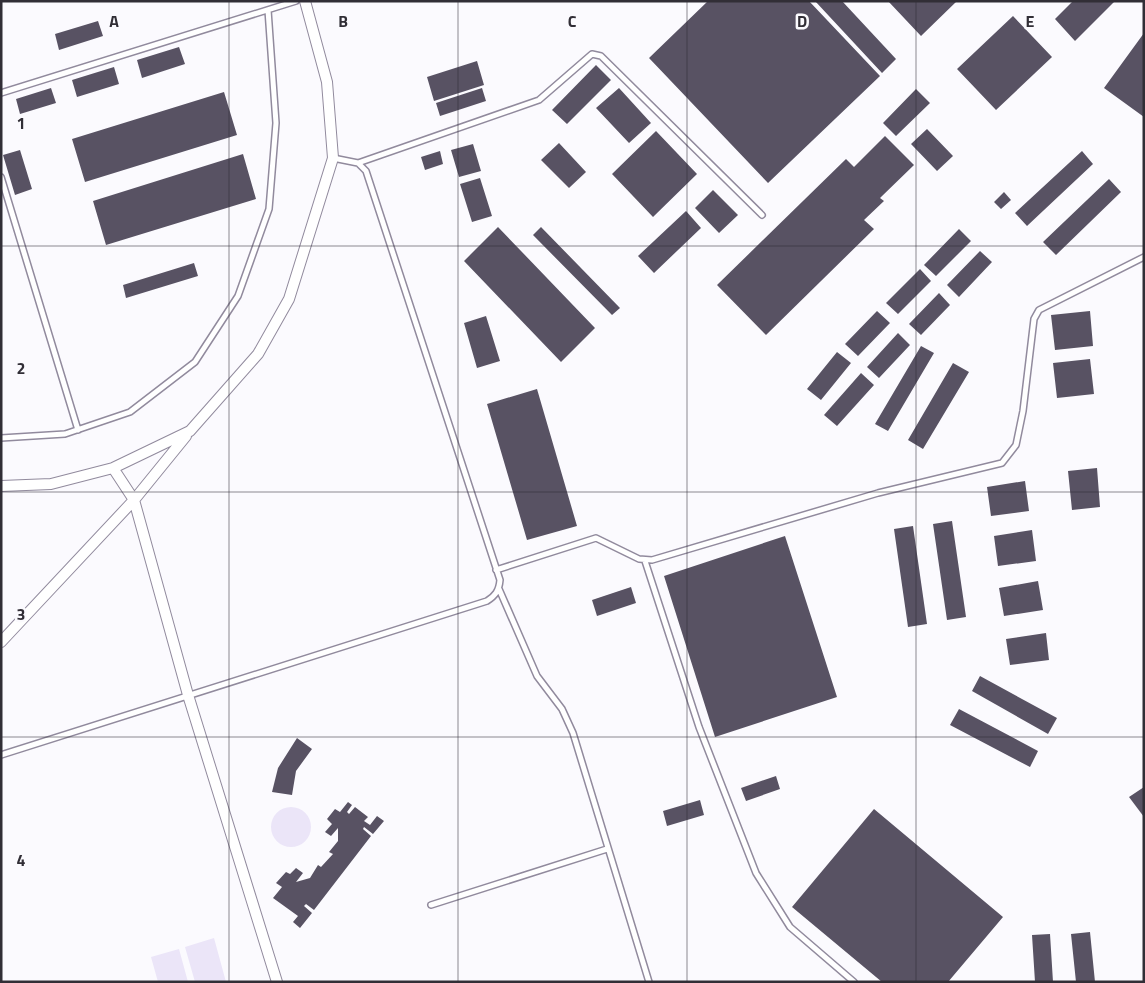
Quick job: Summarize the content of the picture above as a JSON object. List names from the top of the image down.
{
  "grid": {
    "columns": [
      "A",
      "B",
      "C",
      "D",
      "E"
    ],
    "rows": [
      "1",
      "2",
      "3",
      "4"
    ]
  }
}
